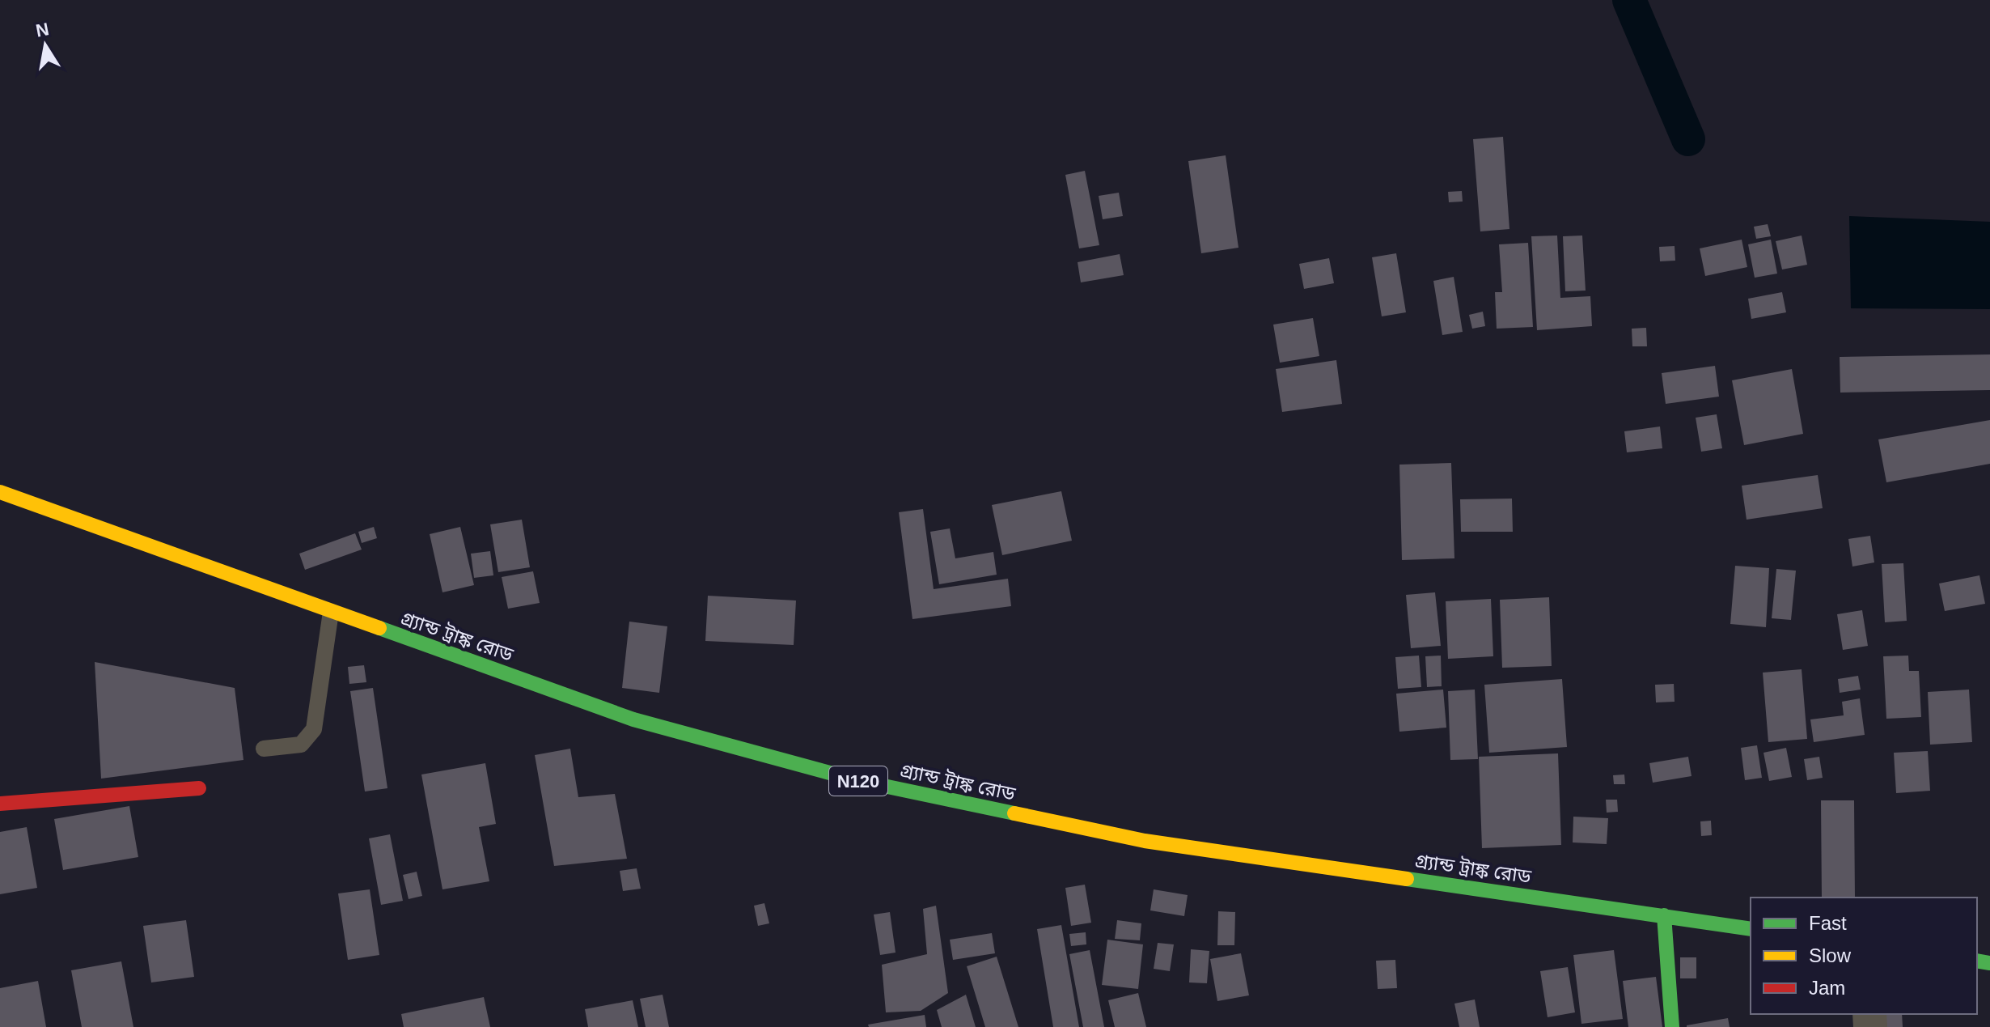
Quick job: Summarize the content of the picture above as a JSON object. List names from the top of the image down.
{
  "streets": {
    "main road": ["গ্র্যান্ড ট্রাঙ্ক রোড", "N120"]
  },
  "legend": ["Fast", "Slow", "Jam"],
  "north": "top"
}
